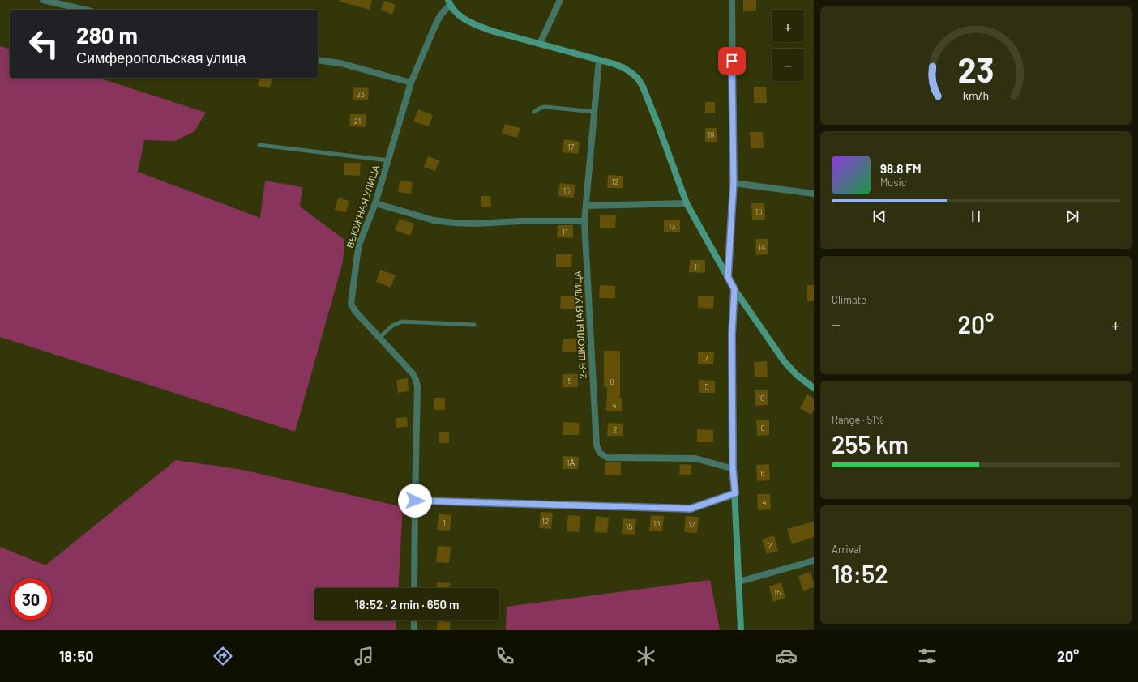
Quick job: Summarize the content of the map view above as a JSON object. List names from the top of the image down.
{
  "streets": {
    "street": ["ВЬЮЖНАЯ УЛИЦА", "2-Я ШКОЛЬНАЯ УЛИЦА"]
  },
  "house_numbers": [
    "23",
    "21",
    "19",
    "17",
    "12",
    "15",
    "16",
    "13",
    "11",
    "14",
    "11",
    "7",
    "5",
    "6",
    "5",
    "10",
    "4",
    "8",
    "2",
    "1А",
    "6",
    "4",
    "12",
    "1",
    "16",
    "17",
    "15",
    "2",
    "15"
  ],
  "page": {
    "map_buttons": ["+", "−"],
    "turn": ["280 m", "Симферопольская улица"],
    "song": ["98.8 FM", "Music"],
    "tile": [
      "Climate",
      ["Range · 51%", "255 km"],
      ["Arrival", "18:52"]
    ],
    "heat": ["−", "20°", "+"],
    "limit": "30",
    "trip": "18:52 · 2 min · 650 m",
    "tabs": ["18:50", "20°"],
    "gauge": ["23", "km/h"]
  }
}
